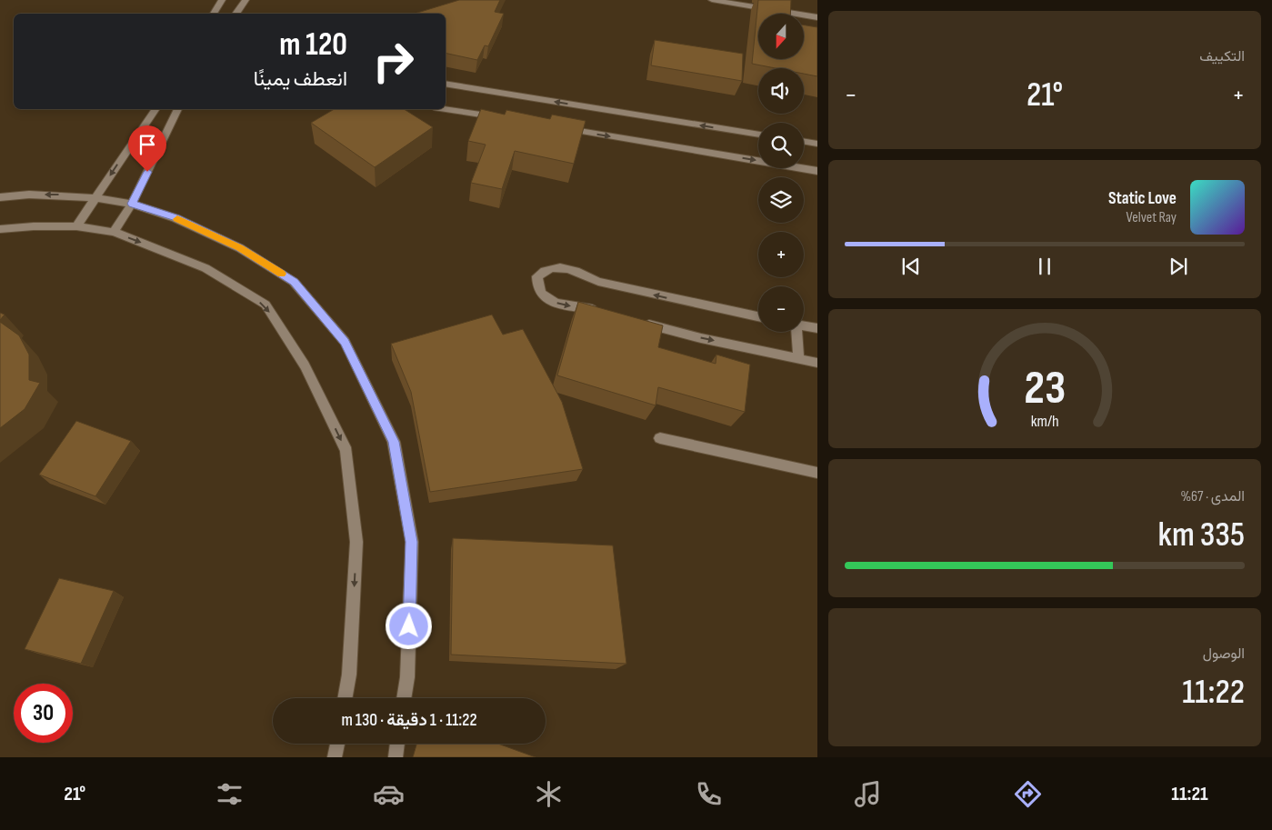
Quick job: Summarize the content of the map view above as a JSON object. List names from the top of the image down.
{
  "north": "bottom",
  "page": {
    "tile": [
      "التكييف",
      ["المدى · 67%", "335 km"],
      ["الوصول", "11:22"]
    ],
    "map_buttons": ["+", "−"],
    "turn": ["120 m", "انعطف يمينًا"],
    "heat": ["−", "21°", "+"],
    "song": ["Static Love", "Velvet Ray"],
    "limit": "30",
    "trip": "11:22 · 1 دقيقة · 130 m",
    "tabs": ["11:21", "21°"],
    "gauge": ["23", "km/h"]
  }
}
